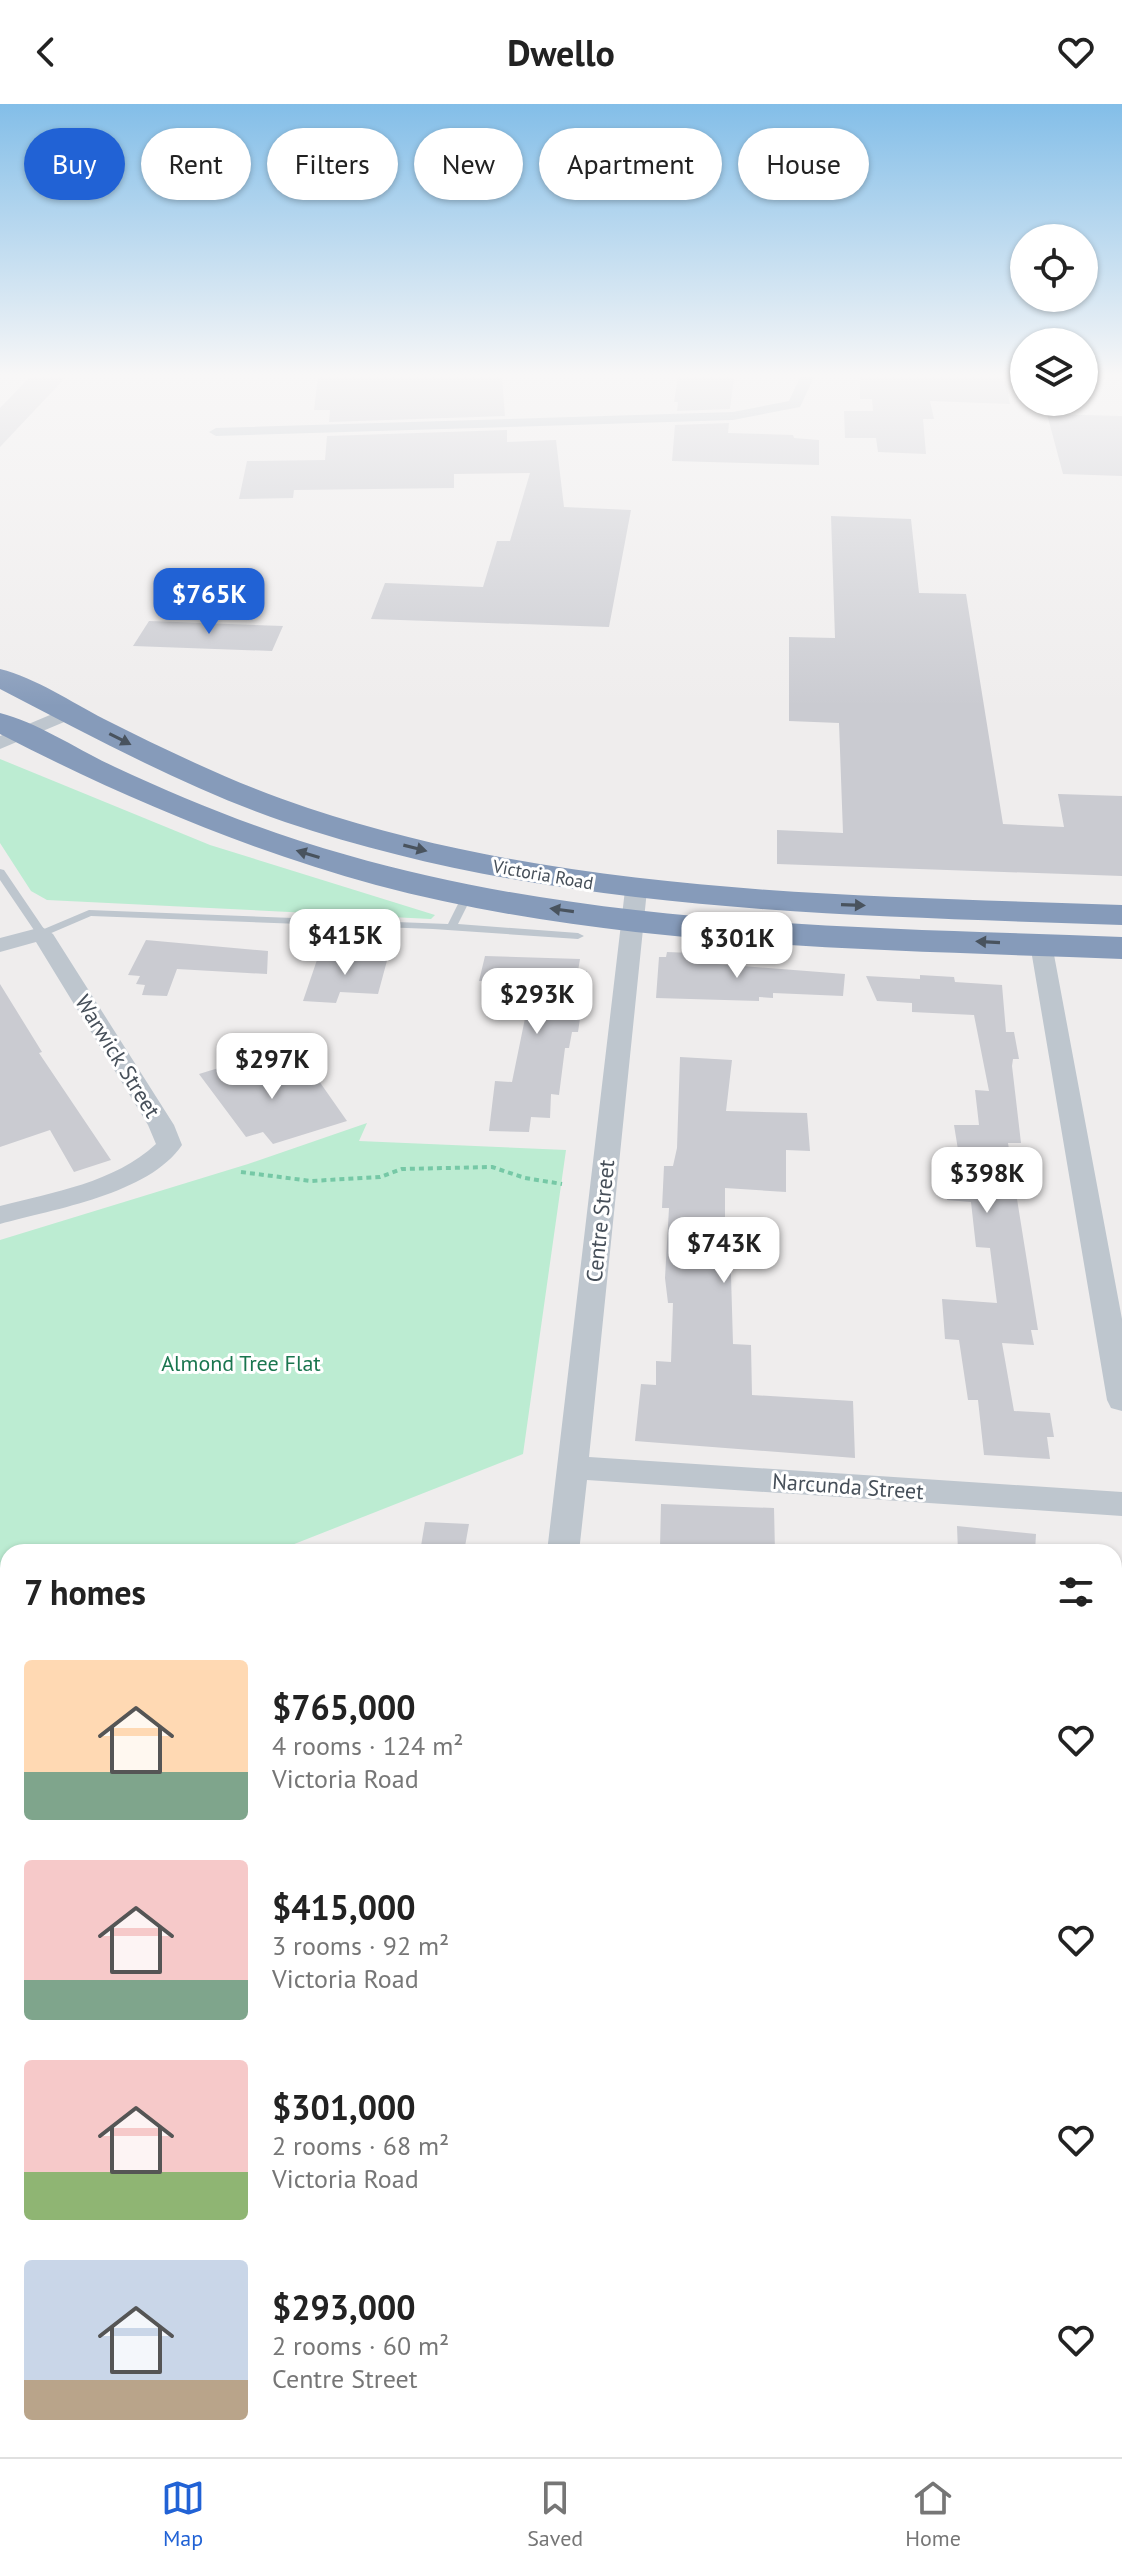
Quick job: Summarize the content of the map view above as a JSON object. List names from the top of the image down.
{
  "streets": {
    "highway": ["Victoria Road"],
    "street": ["Warwick Street", "Centre Street", "Narcunda Street"]
  },
  "crossings": [
    ["Victoria Road", "Centre Street"],
    ["Centre Street", "Narcunda Street"]
  ],
  "parks": ["Almond Tree Flat"],
  "page": {
    "header": "Dwello",
    "chip": [
      "Buy",
      "Rent",
      "Filters",
      "New",
      "Apartment",
      "House"
    ],
    "price": [
      "$765K",
      "$415K",
      "$301K",
      "$293K",
      "$297K",
      "$398K",
      "$743K"
    ],
    "heading": "7 homes",
    "list": [
      {
        "name": "$765,000",
        "note": "4 rooms · 124 m² · Victoria Road"
      },
      {
        "name": "$415,000",
        "note": "3 rooms · 92 m² · Victoria Road"
      },
      {
        "name": "$301,000",
        "note": "2 rooms · 68 m² · Victoria Road"
      },
      {
        "name": "$293,000",
        "note": "2 rooms · 60 m² · Centre Street"
      }
    ],
    "tabs": ["Map", "Saved", "Home"]
  }
}
